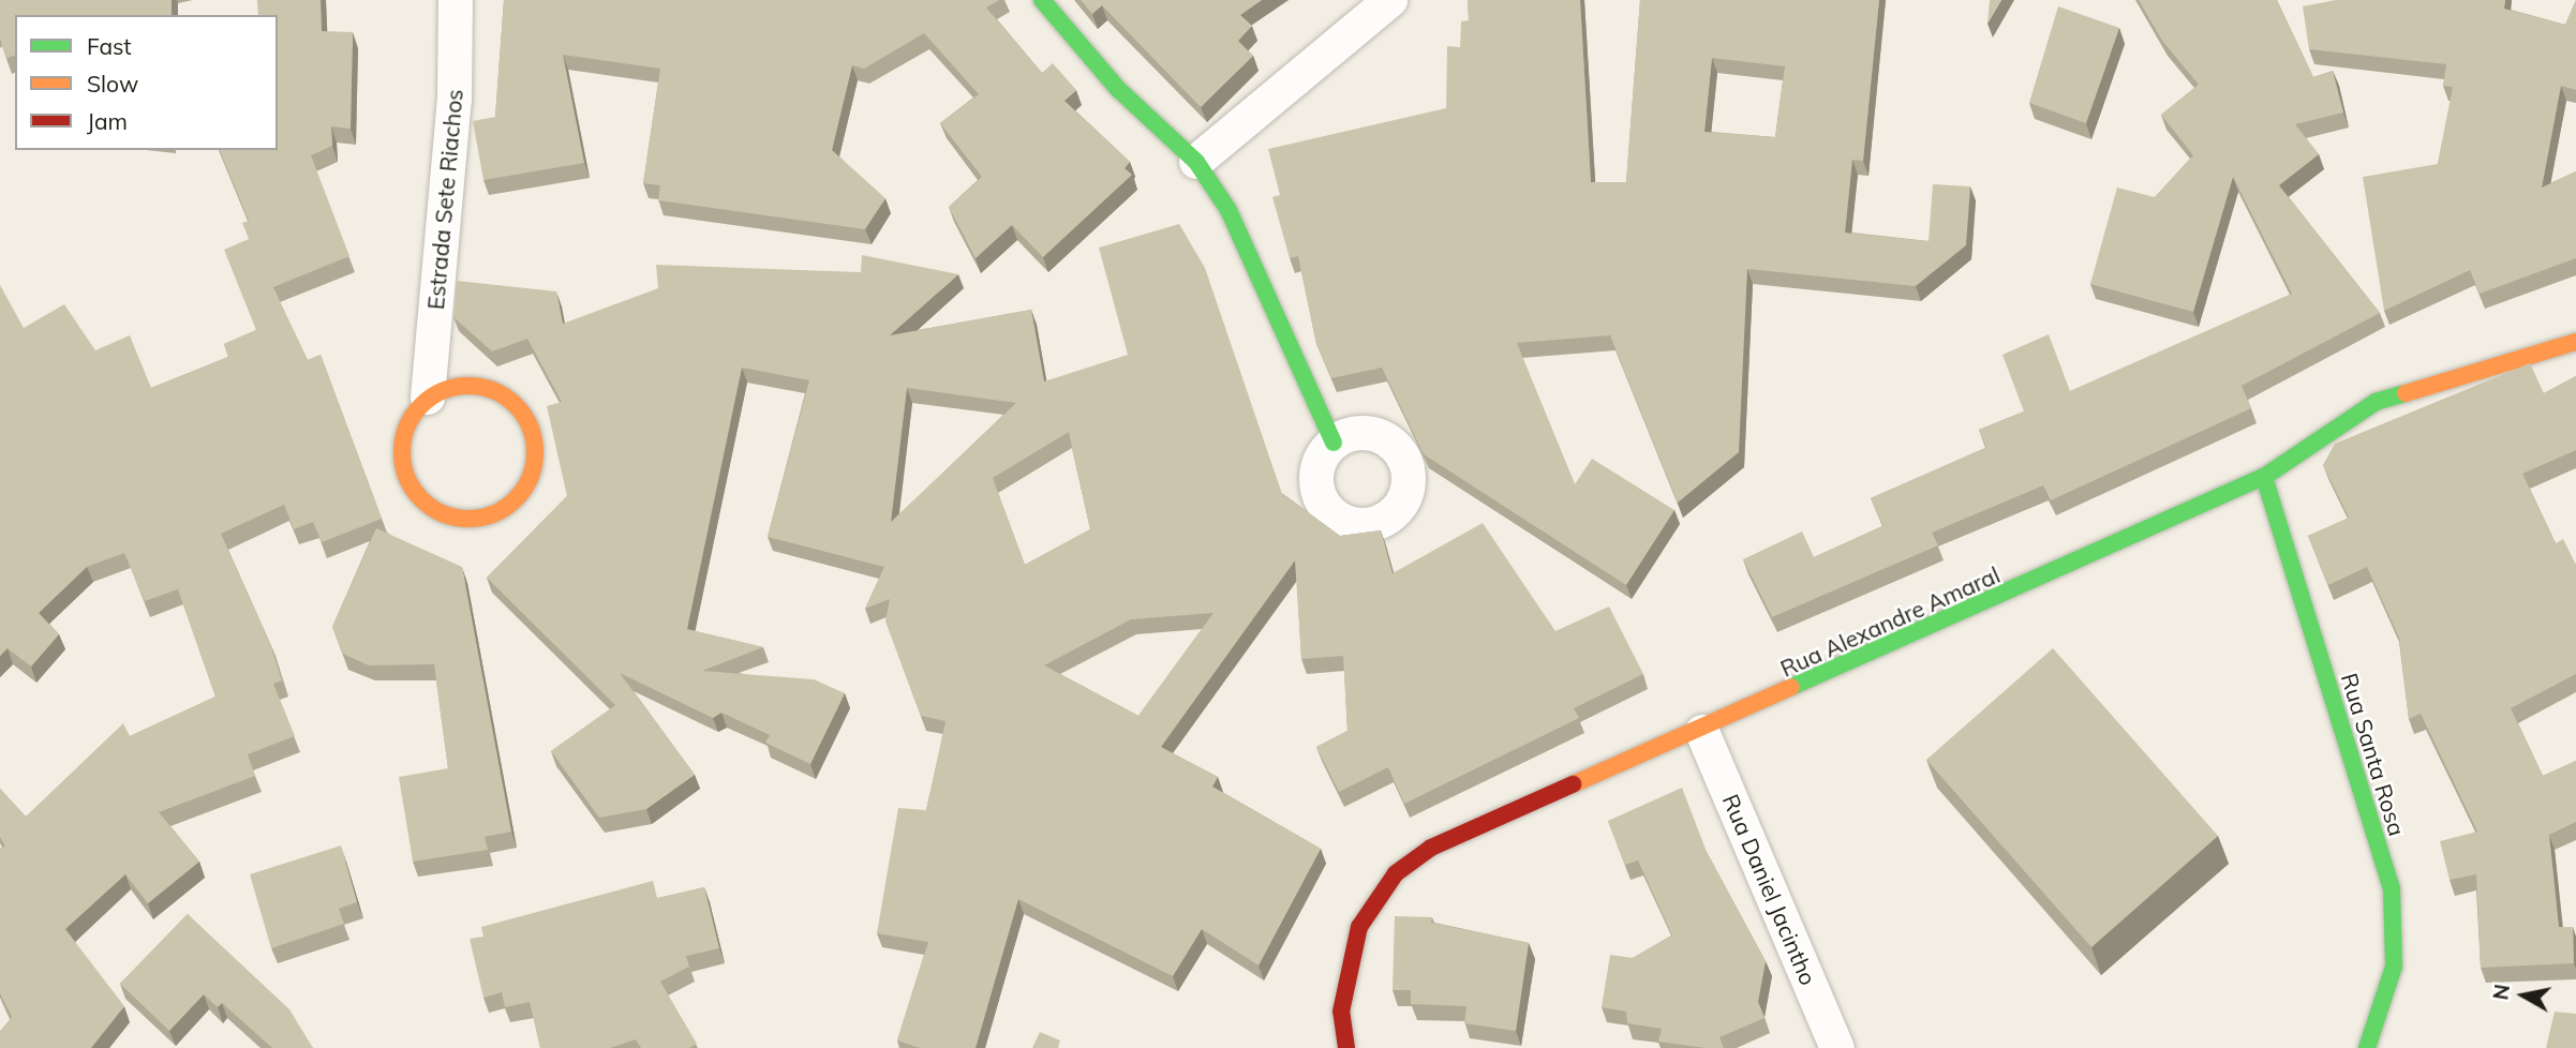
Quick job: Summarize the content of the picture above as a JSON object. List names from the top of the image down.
{
  "streets": {
    "street": [
      "Estrada Sete Riachos",
      "Rua Alexandre Amaral",
      "Rua Santa Rosa",
      "Rua Daniel Jacintho"
    ]
  },
  "crossings": [
    ["Rua Alexandre Amaral", "Rua Santa Rosa"],
    ["Rua Alexandre Amaral", "Rua Daniel Jacintho"]
  ],
  "legend": ["Fast", "Slow", "Jam"],
  "north": "left"
}
